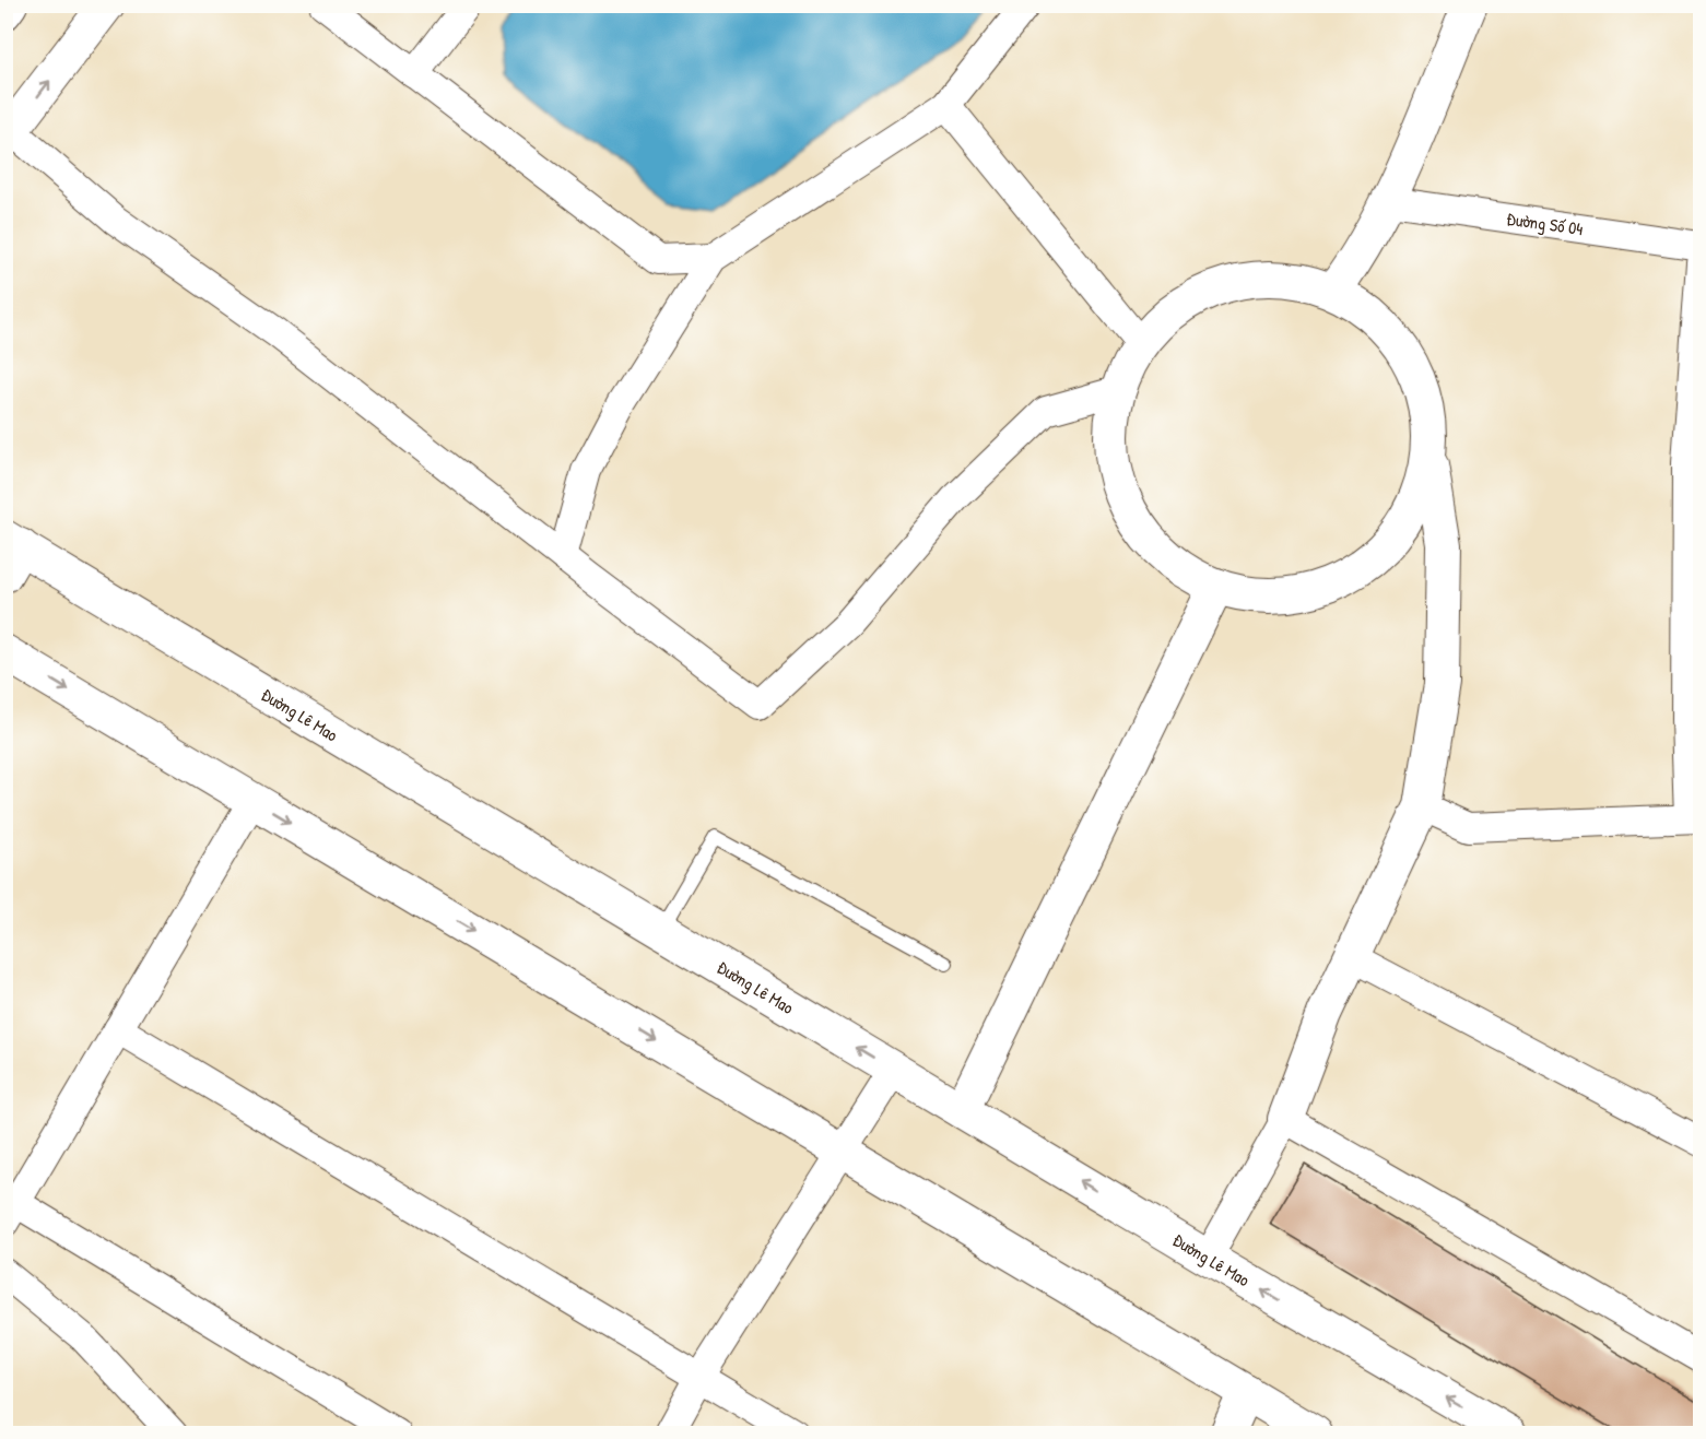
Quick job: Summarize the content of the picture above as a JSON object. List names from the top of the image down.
{
  "streets": {
    "street": ["Đường Số 04", "Đường Lê Mao"]
  }
}
